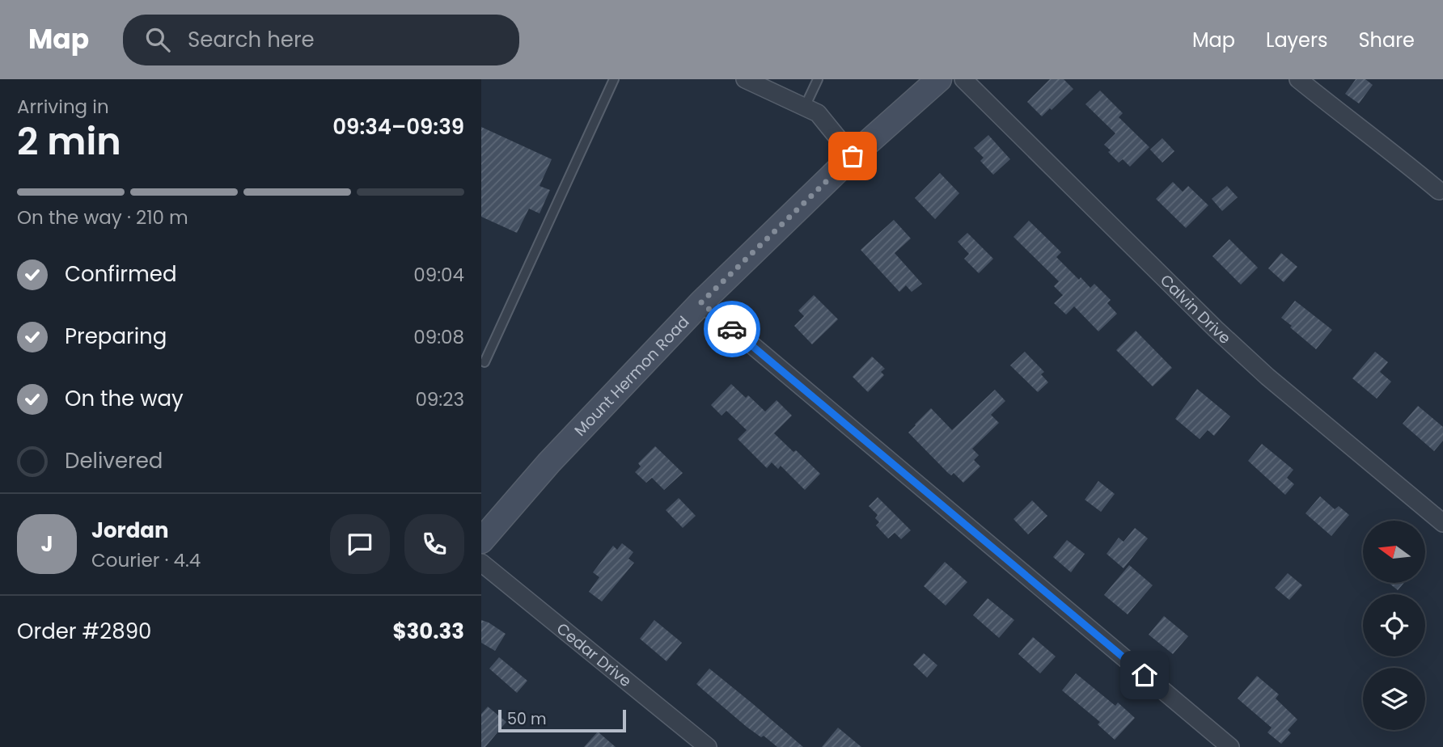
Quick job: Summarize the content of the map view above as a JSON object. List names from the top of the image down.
{
  "streets": {
    "main road": ["Mount Hermon Road"],
    "street": ["Calvin Drive", "Cedar Drive"]
  },
  "scale_bar": "50 m",
  "north": "left",
  "page": {
    "header": "Map",
    "search": "Search here",
    "nav": ["Map", "Layers", "Share"],
    "heading": ["2 min", "Arriving in", "09:34–09:39"],
    "panel": [
      "Jordan",
      "Courier · 4.4",
      "Order #2890",
      "$30.33"
    ],
    "bar": "On the way · 210 m",
    "list": [
      ["Confirmed", "09:04"],
      ["Preparing", "09:08"],
      ["On the way", "09:23"],
      "Delivered"
    ],
    "round": "J",
    "scale": "50 m"
  }
}
